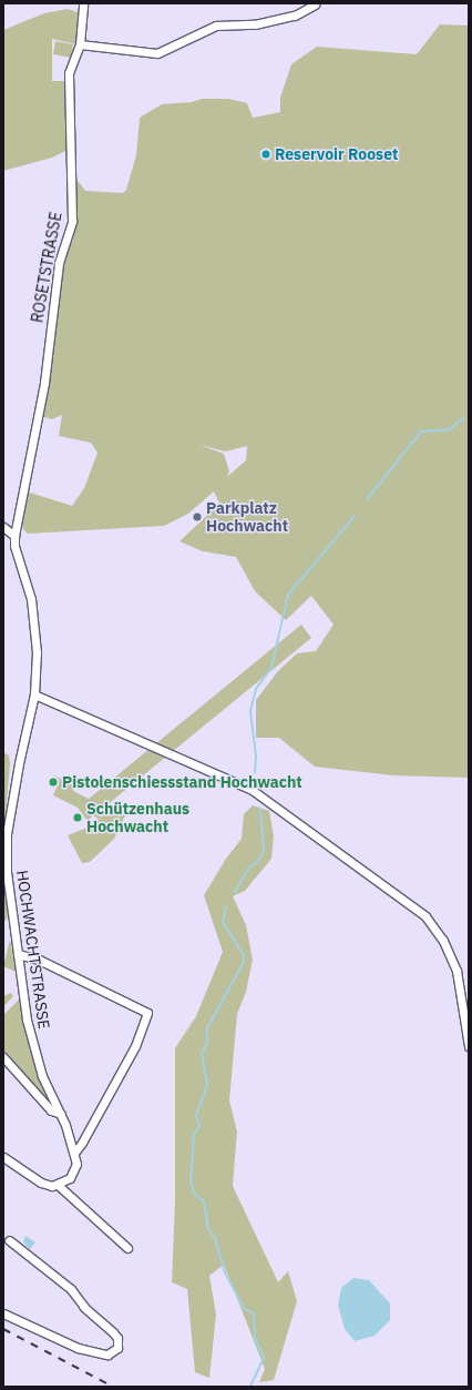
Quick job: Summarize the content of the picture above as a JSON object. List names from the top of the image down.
{
  "streets": {
    "street": ["ROSETSTRASSE", "HOCHWACHTSTRASSE"]
  },
  "crossings": [
    ["ROSETSTRASSE", "HOCHWACHTSTRASSE"]
  ],
  "places": [
    "Reservoir Rooset",
    "Parkplatz Hochwacht",
    "Pistolenschiessstand Hochwacht",
    "Schützenhaus Hochwacht"
  ]
}
